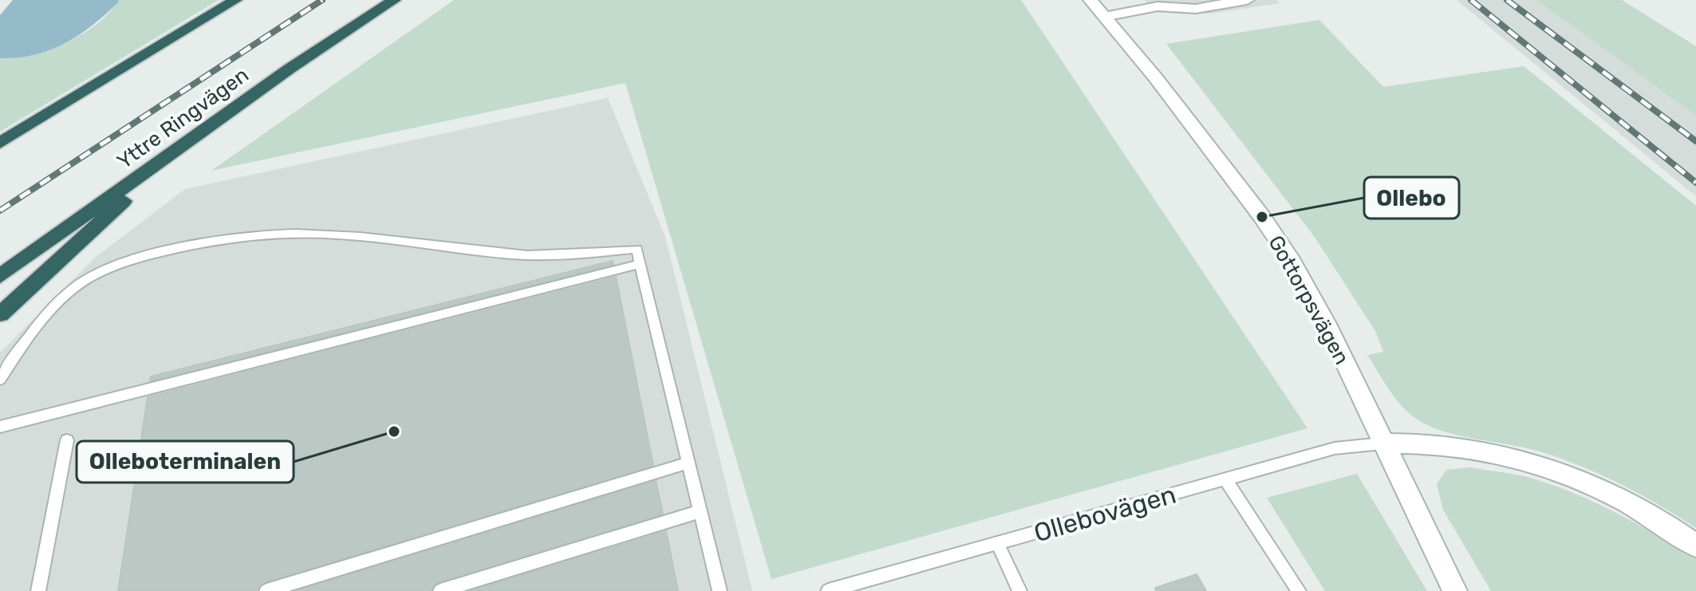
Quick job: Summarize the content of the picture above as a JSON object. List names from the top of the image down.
{
  "streets": {
    "highway": ["Yttre Ringvägen"],
    "street": ["Gottorpsvägen"],
    "lane": ["Ollebovägen"]
  },
  "crossings": [
    ["Gottorpsvägen", "Ollebovägen"]
  ],
  "places": ["Ollebo", "Olleboterminalen"]
}
